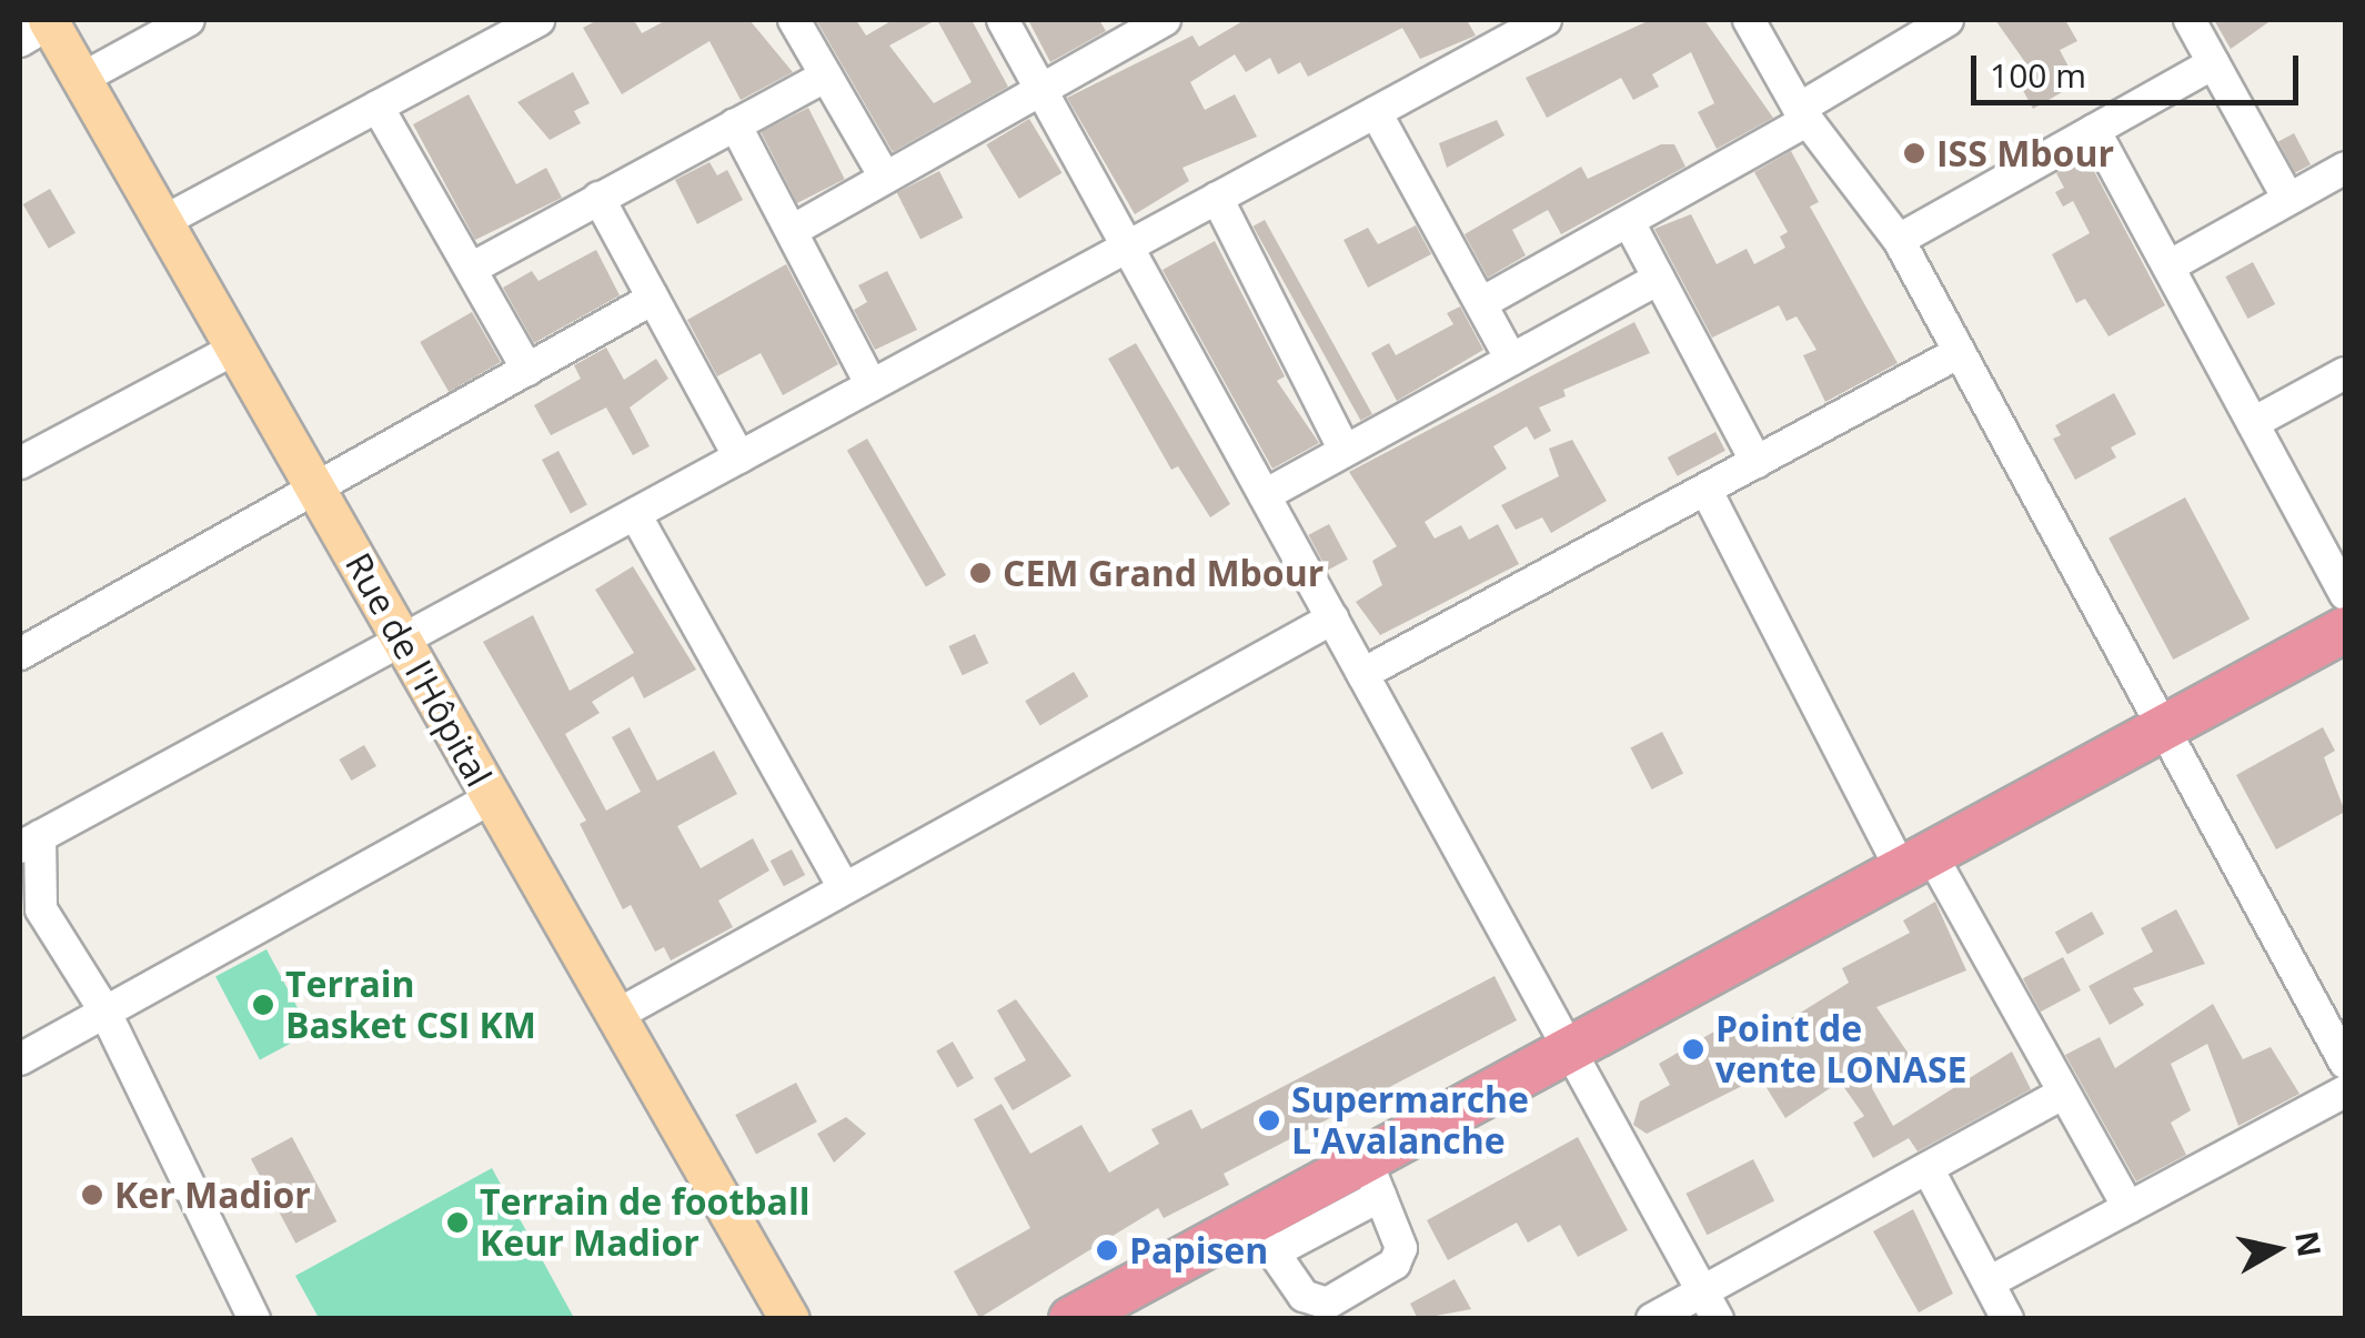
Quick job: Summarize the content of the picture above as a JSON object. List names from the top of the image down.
{
  "streets": {
    "main road": ["Rue de l'Hôpital"]
  },
  "places": [
    "ISS Mbour",
    "CEM Grand Mbour",
    "Terrain Basket CSI KM",
    "Point de vente LONASE",
    "Supermarche L'Avalanche",
    "Ker Madior",
    "Terrain de football Keur Madior",
    "Papisen"
  ],
  "scale_bar": "100 m",
  "north": "right"
}
